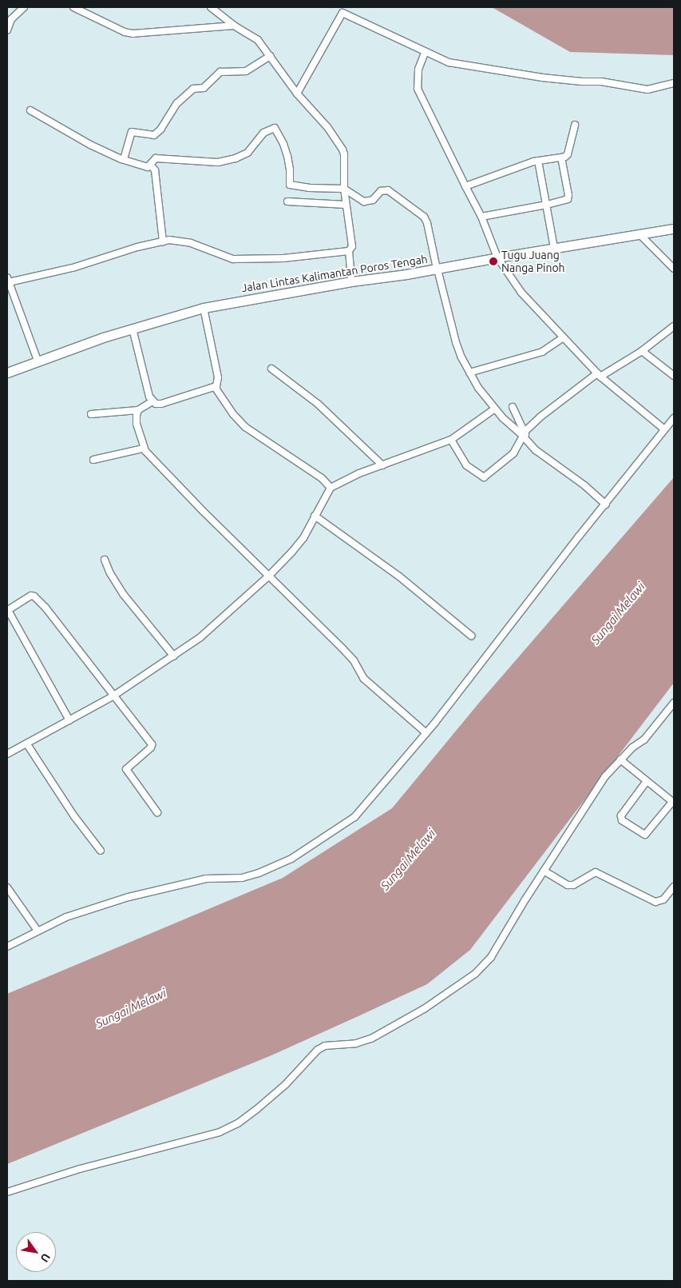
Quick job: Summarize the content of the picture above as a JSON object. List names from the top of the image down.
{
  "streets": {
    "main road": ["Jalan Lintas Kalimantan Poros Tengah"]
  },
  "water": ["Sungai Melawi"],
  "places": ["Tugu Juang Nanga Pinoh"],
  "north": "bottom right"
}
